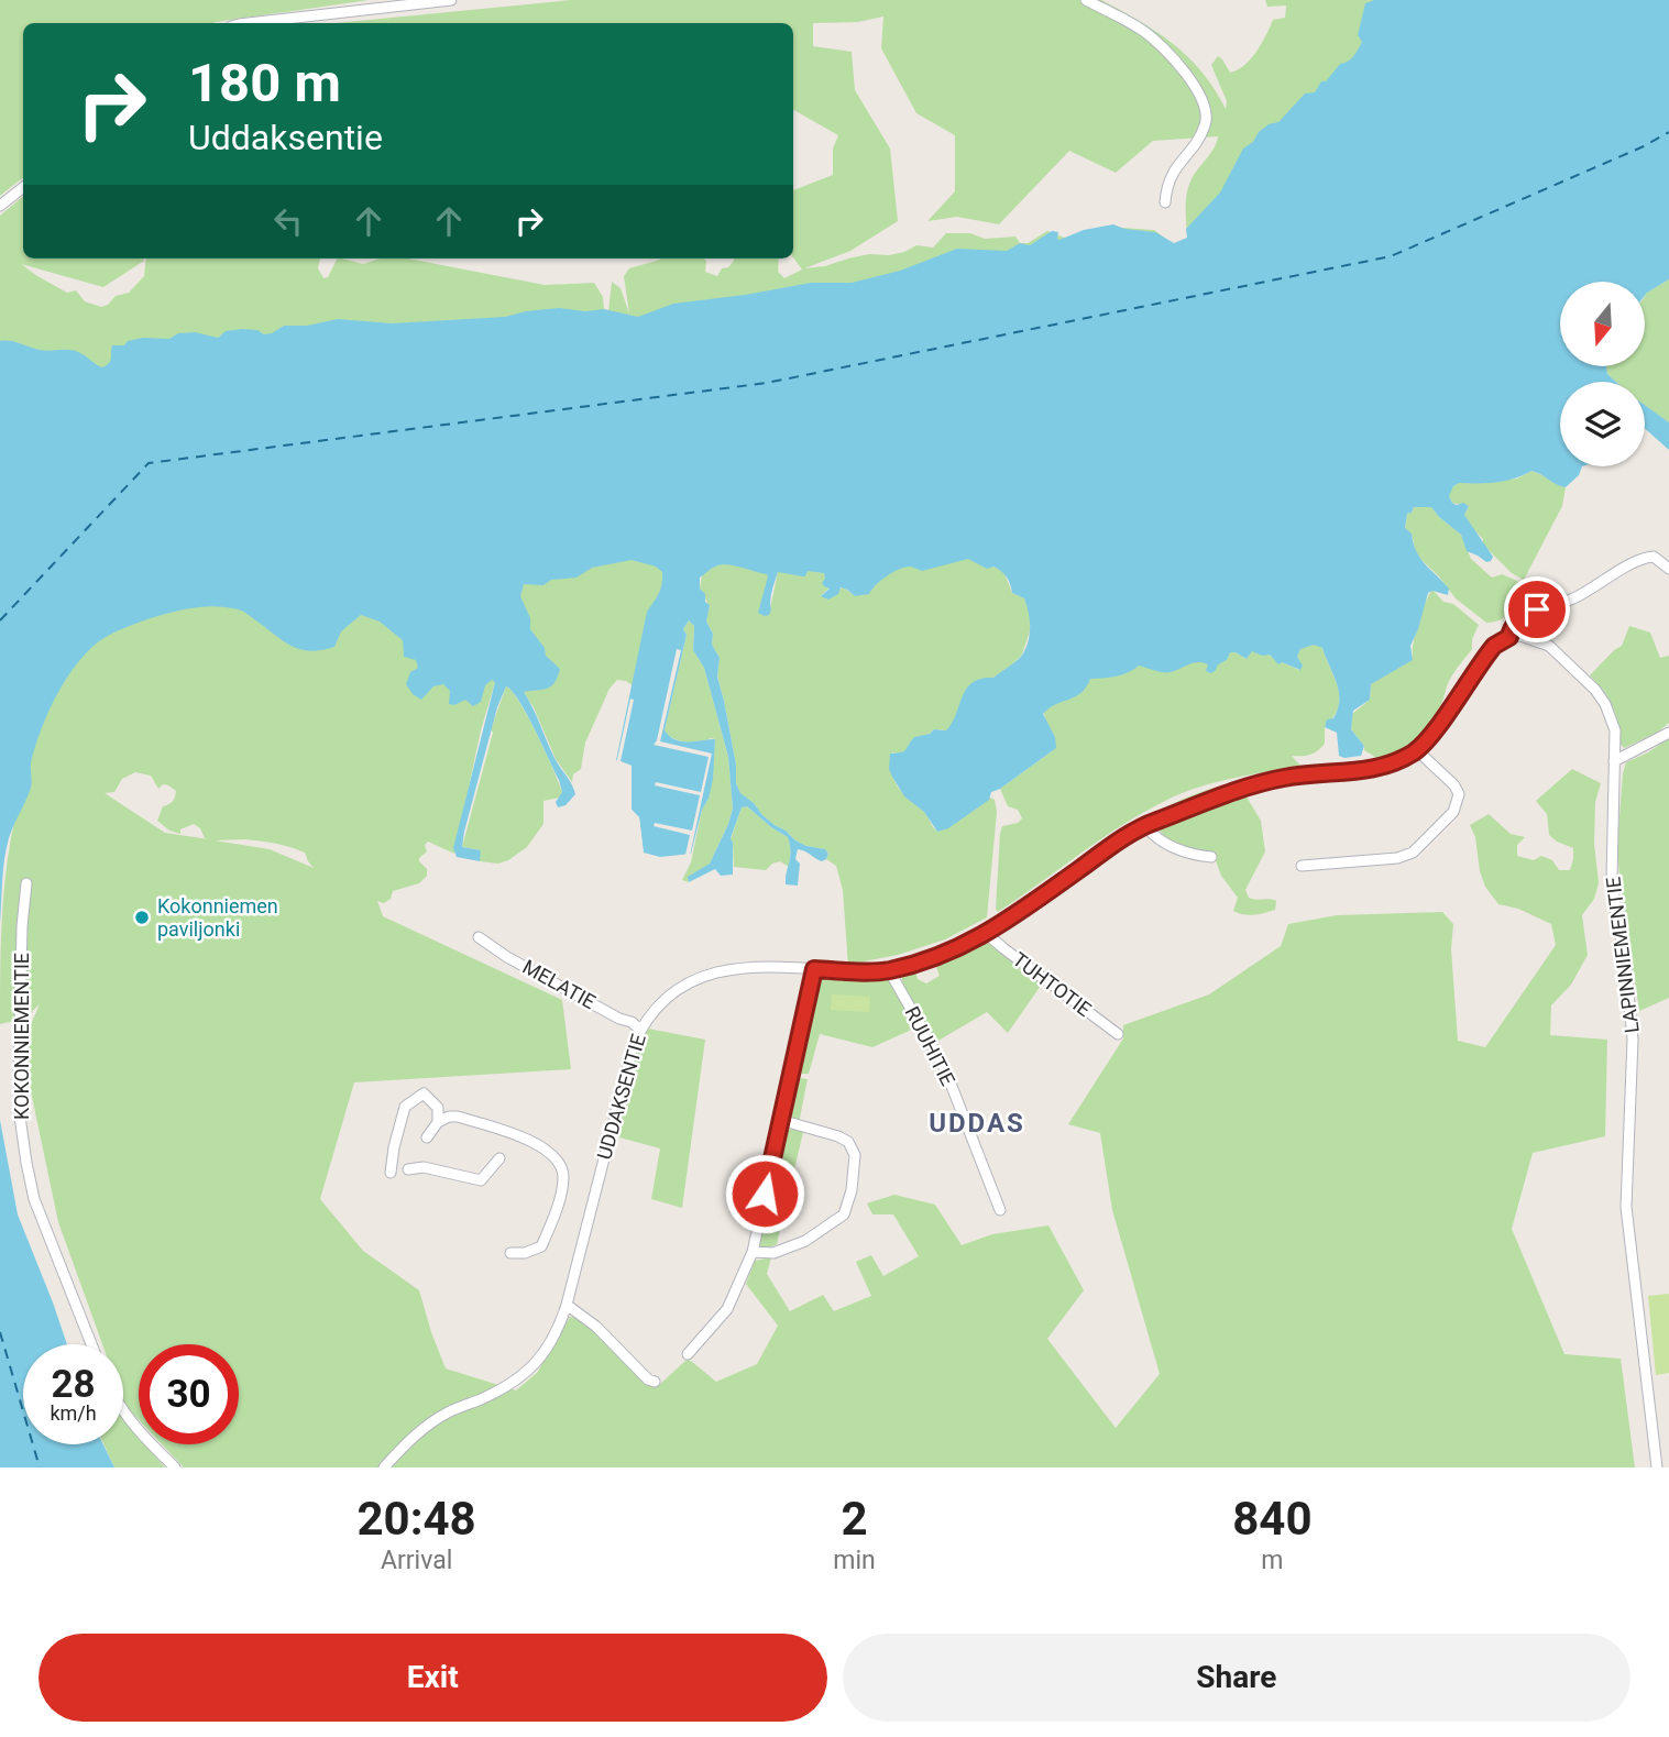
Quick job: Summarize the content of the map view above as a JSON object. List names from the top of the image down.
{
  "streets": {
    "street": [
      "LAPINNIEMENTIE",
      "MELATIE",
      "TUHTOTIE",
      "KOKONNIEMENTIE",
      "RUUHITIE",
      "UDDAKSENTIE"
    ]
  },
  "crossings": [
    ["LAPINNIEMENTIE", "UDDAKSENTIE"],
    ["MELATIE", "UDDAKSENTIE"],
    ["TUHTOTIE", "UDDAKSENTIE"],
    ["RUUHITIE", "UDDAKSENTIE"]
  ],
  "districts": ["UDDAS"],
  "places": ["Kokonniemen paviljonki"],
  "north": "bottom",
  "page": {
    "turn": ["180 m", "Uddaksentie"],
    "speed": "28 km/h",
    "limit": "30",
    "eta": [
      "20:48",
      "Arrival",
      "2",
      "min",
      "840",
      "m"
    ],
    "buttons": ["Exit", "Share"]
  }
}
